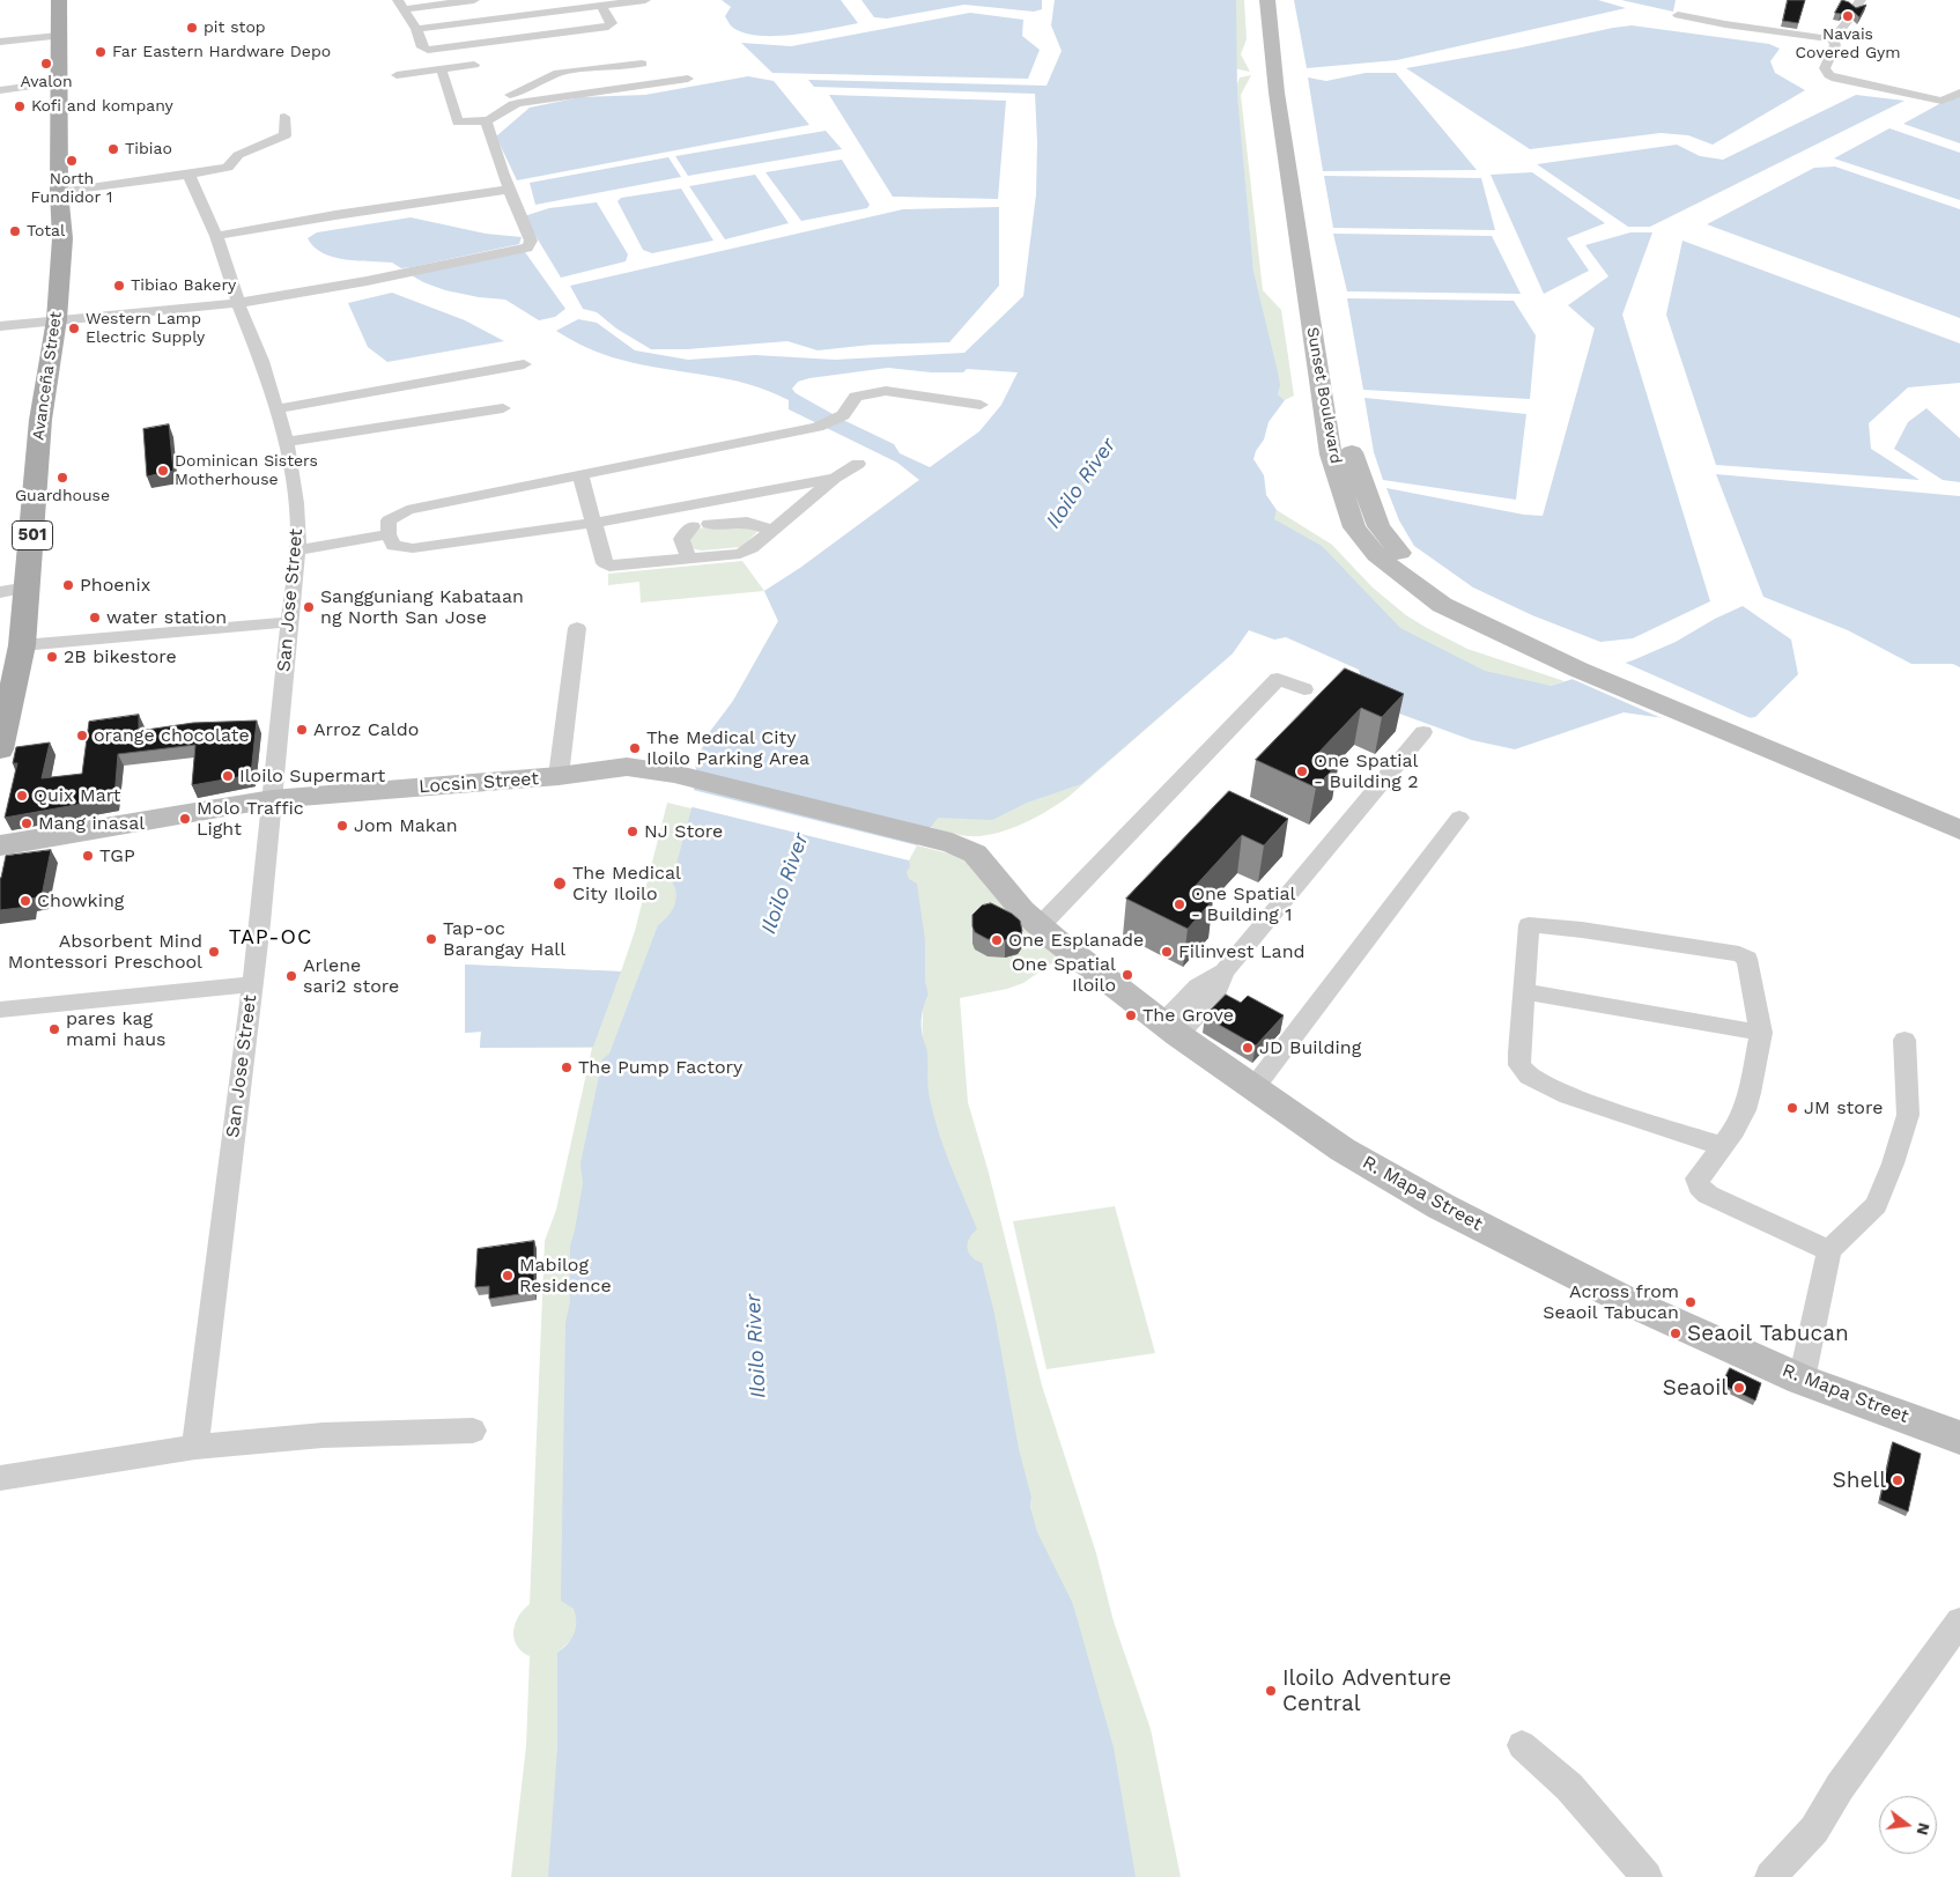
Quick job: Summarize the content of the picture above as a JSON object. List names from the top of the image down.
{
  "streets": {
    "main road": [
      "Avanceña Street",
      "Sunset Boulevard",
      "501",
      "Locsin Street",
      "R. Mapa Street"
    ],
    "street": ["San Jose Street"]
  },
  "crossings": [
    ["San Jose Street", "Locsin Street"],
    ["Locsin Street", "R. Mapa Street"]
  ],
  "districts": ["TAP-OC"],
  "water": ["Iloilo River"],
  "places": [
    "Navais Covered Gym",
    "pit stop",
    "Far Eastern Hardware Depo",
    "Avalon",
    "Kofi and kompany",
    "Tibiao",
    "North Fundidor 1",
    "Total",
    "Tibiao Bakery",
    "Western Lamp Electric Supply",
    "Dominican Sisters Motherhouse",
    "Guardhouse",
    "Phoenix",
    "Sangguniang Kabataan ng North San Jose",
    "water station",
    "2B bikestore",
    "Arroz Caldo",
    "orange chocolate",
    "The Medical City Iloilo Parking Area",
    "One Spatial - Building 2",
    "Iloilo Supermart",
    "Quix Mart",
    "Molo Traffic Light",
    "Mang inasal",
    "Jom Makan",
    "NJ Store",
    "TGP",
    "The Medical City Iloilo",
    "Chowking",
    "One Spatial - Building 1",
    "Tap-oc Barangay Hall",
    "One Esplanade",
    "Absorbent Mind Montessori Preschool",
    "Filinvest Land",
    "One Spatial Iloilo",
    "Arlene sari2 store",
    "The Grove",
    "pares kag mami haus",
    "JD Building",
    "The Pump Factory",
    "JM store",
    "Mabilog Residence",
    "Across from Seaoil Tabucan",
    "Seaoil Tabucan",
    "Seaoil",
    "Shell",
    "Iloilo Adventure Central"
  ],
  "north": "right"
}
